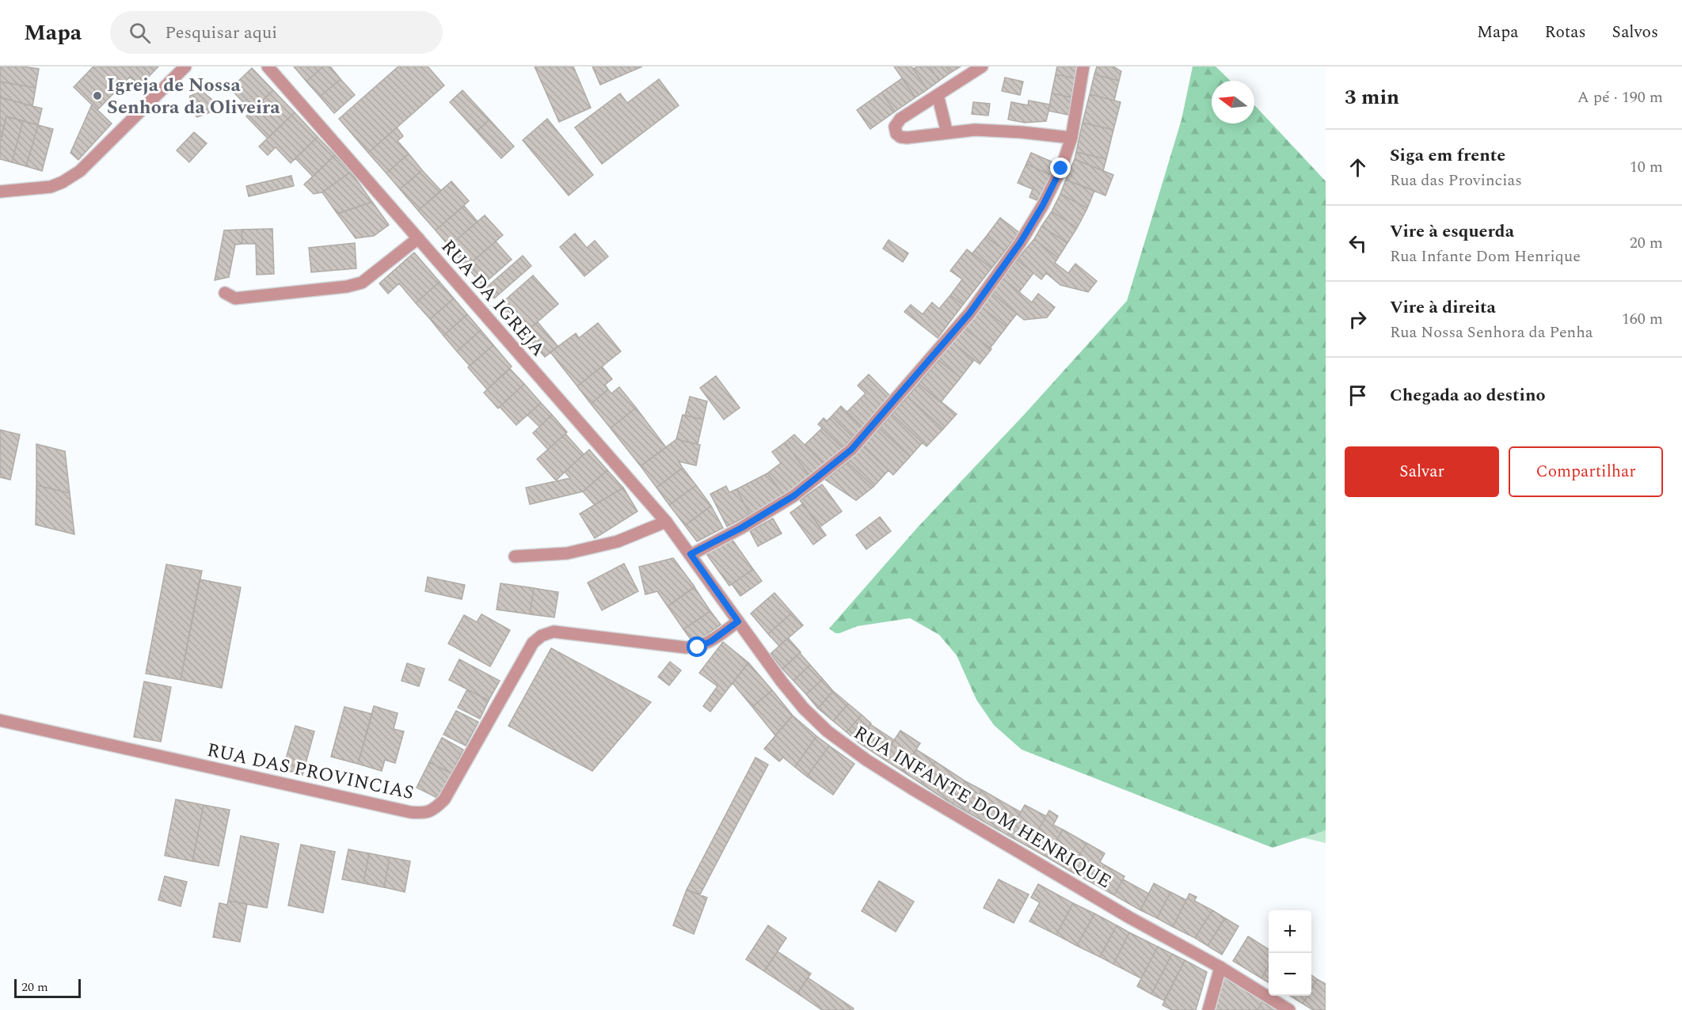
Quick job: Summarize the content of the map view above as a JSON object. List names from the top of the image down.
{
  "streets": {
    "street": ["RUA DA IGREJA", "RUA DAS PROVINCIAS", "RUA INFANTE DOM HENRIQUE"]
  },
  "crossings": [
    ["RUA DA IGREJA", "RUA INFANTE DOM HENRIQUE"],
    ["RUA DAS PROVINCIAS", "RUA INFANTE DOM HENRIQUE"]
  ],
  "places": ["Igreja de Nossa Senhora da Oliveira"],
  "scale_bar": "20 m",
  "north": "left",
  "page": {
    "header": "Mapa",
    "search": "Pesquisar aqui",
    "nav": ["Mapa", "Rotas", "Salvos"],
    "heading": ["3 min", "A pé · 190 m"],
    "list": [
      ["Siga em frente", "Rua das Provincias", "10 m"],
      ["Vire à esquerda", "Rua Infante Dom Henrique", "20 m"],
      ["Vire à direita", "Rua Nossa Senhora da Penha", "160 m"],
      "Chegada ao destino"
    ],
    "buttons": ["Salvar", "Compartilhar"],
    "map_buttons": ["+", "−"],
    "scale": "20 m"
  }
}
